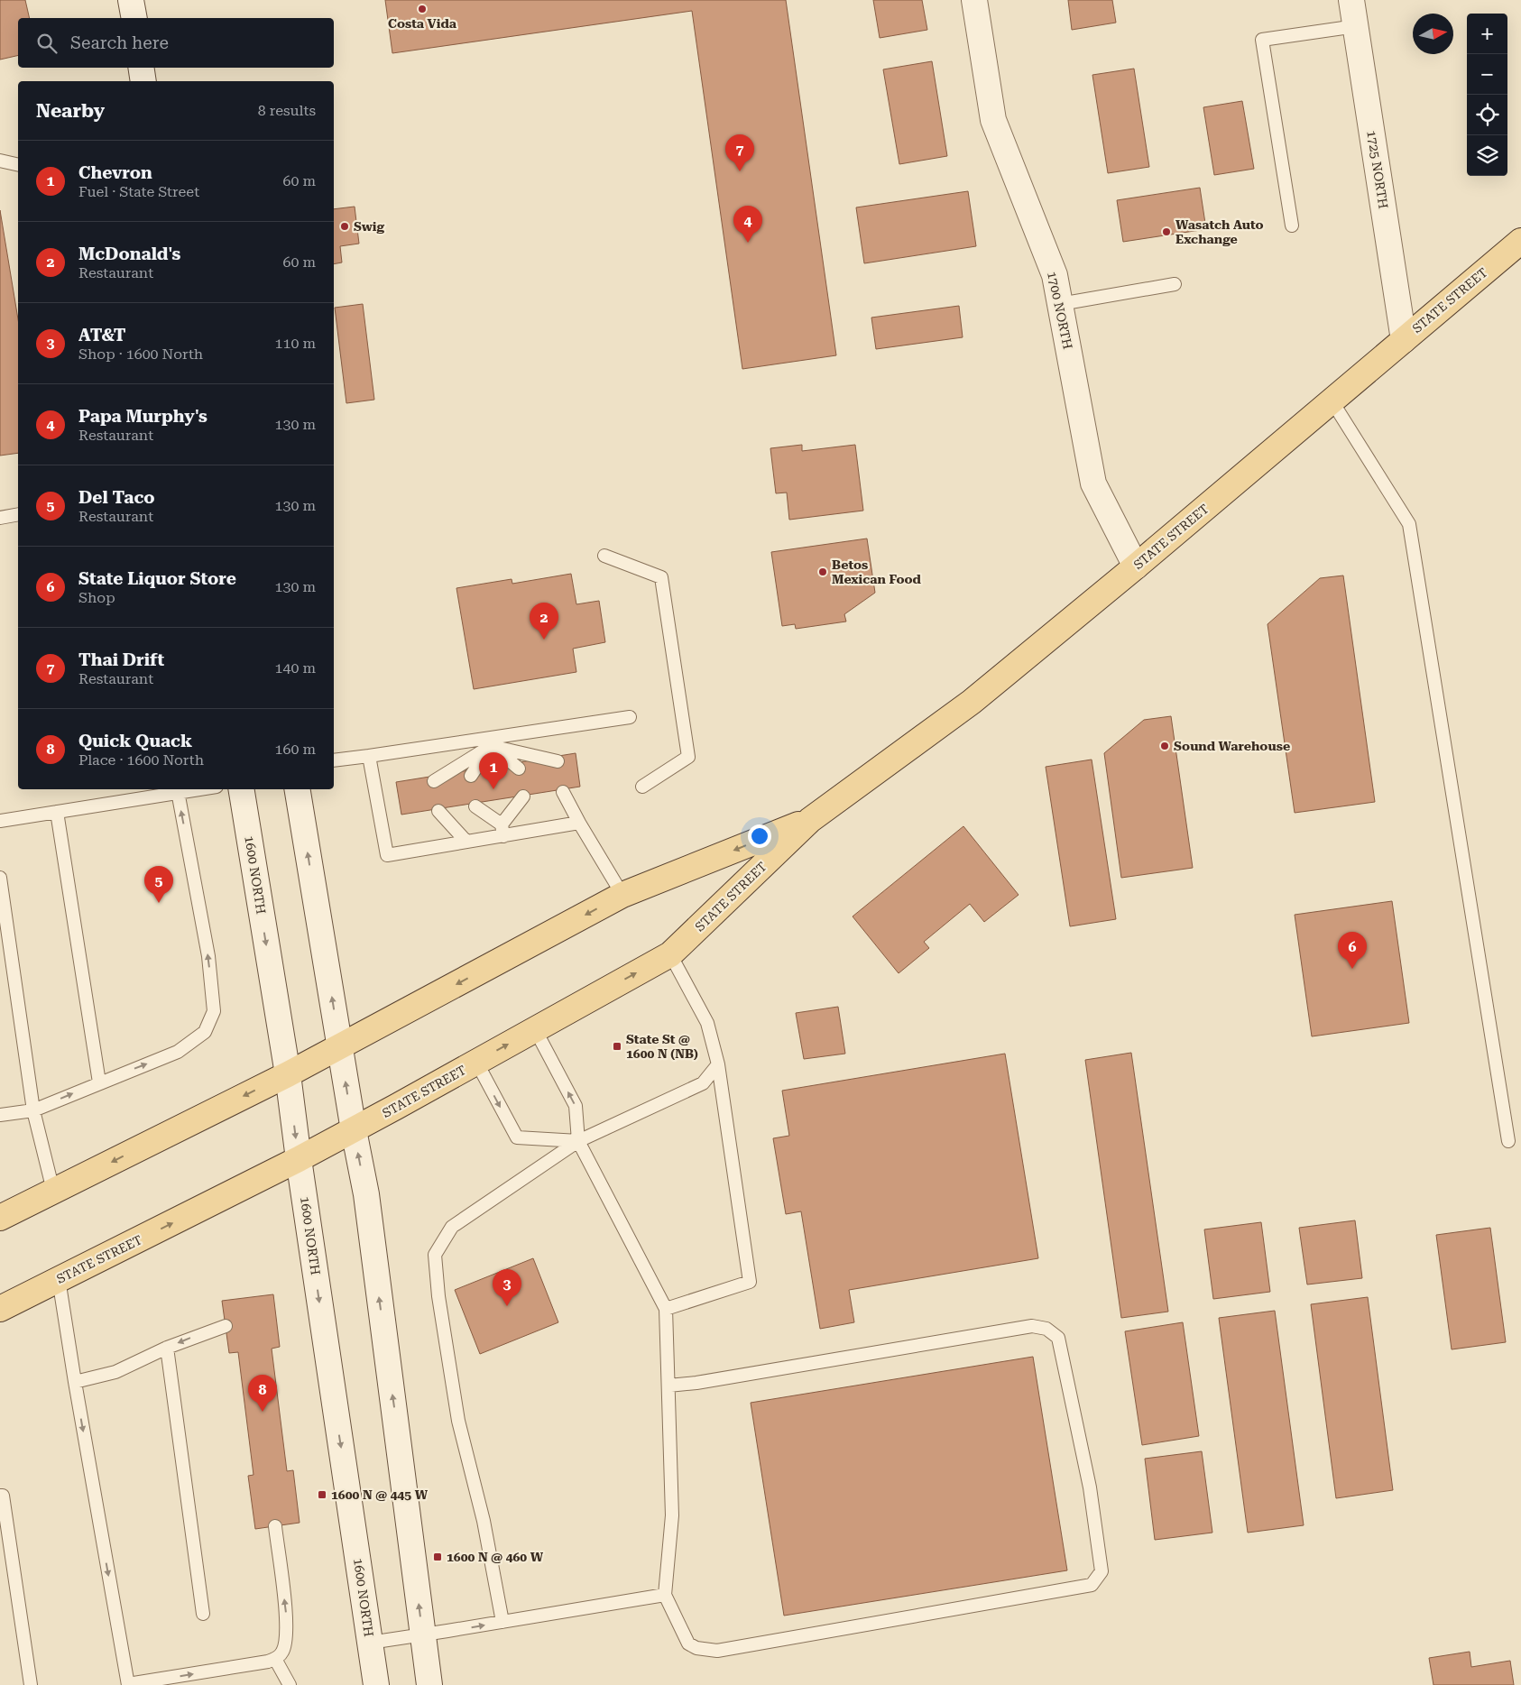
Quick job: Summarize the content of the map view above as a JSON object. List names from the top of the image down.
{
  "streets": {
    "main road": [
      "1725 NORTH",
      "STATE STREET",
      "1700 NORTH",
      "1600 NORTH"
    ]
  },
  "crossings": [
    ["1725 NORTH", "STATE STREET"],
    ["STATE STREET", "1700 NORTH"],
    ["STATE STREET", "1600 NORTH"]
  ],
  "places": {
    "other": [
      "Costa Vida",
      "Swig",
      "Wasatch Auto Exchange",
      "Betos Mexican Food",
      "Sound Warehouse"
    ],
    "transit": ["State St @ 1600 N (NB)", "1600 N @ 445 W", "1600 N @ 460 W"]
  },
  "north": "right",
  "page": {
    "map_buttons": ["+", "−"],
    "search": "Search here",
    "heading": ["Nearby", "8 results"],
    "pins": [
      "7",
      "4",
      "2",
      "1",
      "5",
      "6",
      "3",
      "8"
    ],
    "list": [
      {
        "mark": "1",
        "name": "Chevron",
        "note": "Fuel · State Street",
        "value": "60 m"
      },
      {
        "mark": "2",
        "name": "McDonald's",
        "note": "Restaurant",
        "value": "60 m"
      },
      {
        "mark": "3",
        "name": "AT&T",
        "note": "Shop · 1600 North",
        "value": "110 m"
      },
      {
        "mark": "4",
        "name": "Papa Murphy's",
        "note": "Restaurant",
        "value": "130 m"
      },
      {
        "mark": "5",
        "name": "Del Taco",
        "note": "Restaurant",
        "value": "130 m"
      },
      {
        "mark": "6",
        "name": "State Liquor Store",
        "note": "Shop",
        "value": "130 m"
      },
      {
        "mark": "7",
        "name": "Thai Drift",
        "note": "Restaurant",
        "value": "140 m"
      },
      {
        "mark": "8",
        "name": "Quick Quack",
        "note": "Place · 1600 North",
        "value": "160 m"
      }
    ]
  }
}
